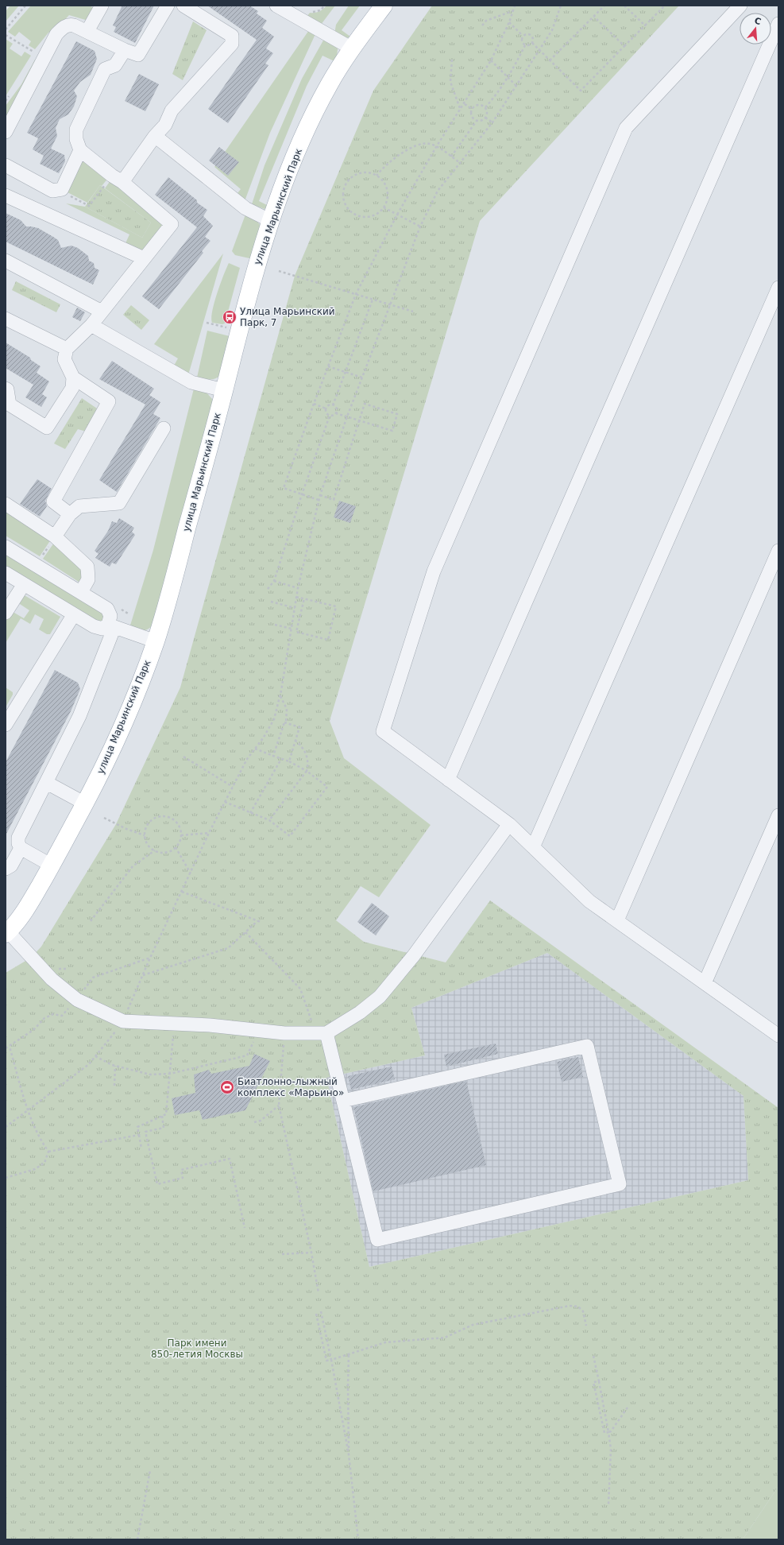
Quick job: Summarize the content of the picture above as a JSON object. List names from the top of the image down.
{
  "streets": {
    "main road": ["улица Марьинский Парк"]
  },
  "parks": ["Парк имени 850-летия Москвы"],
  "places": {
    "bus stop": ["Улица Марьинский Парк, 7"],
    "sports": ["Биатлонно-лыжный комплекс «Марьино»"]
  },
  "north": "top"
}
